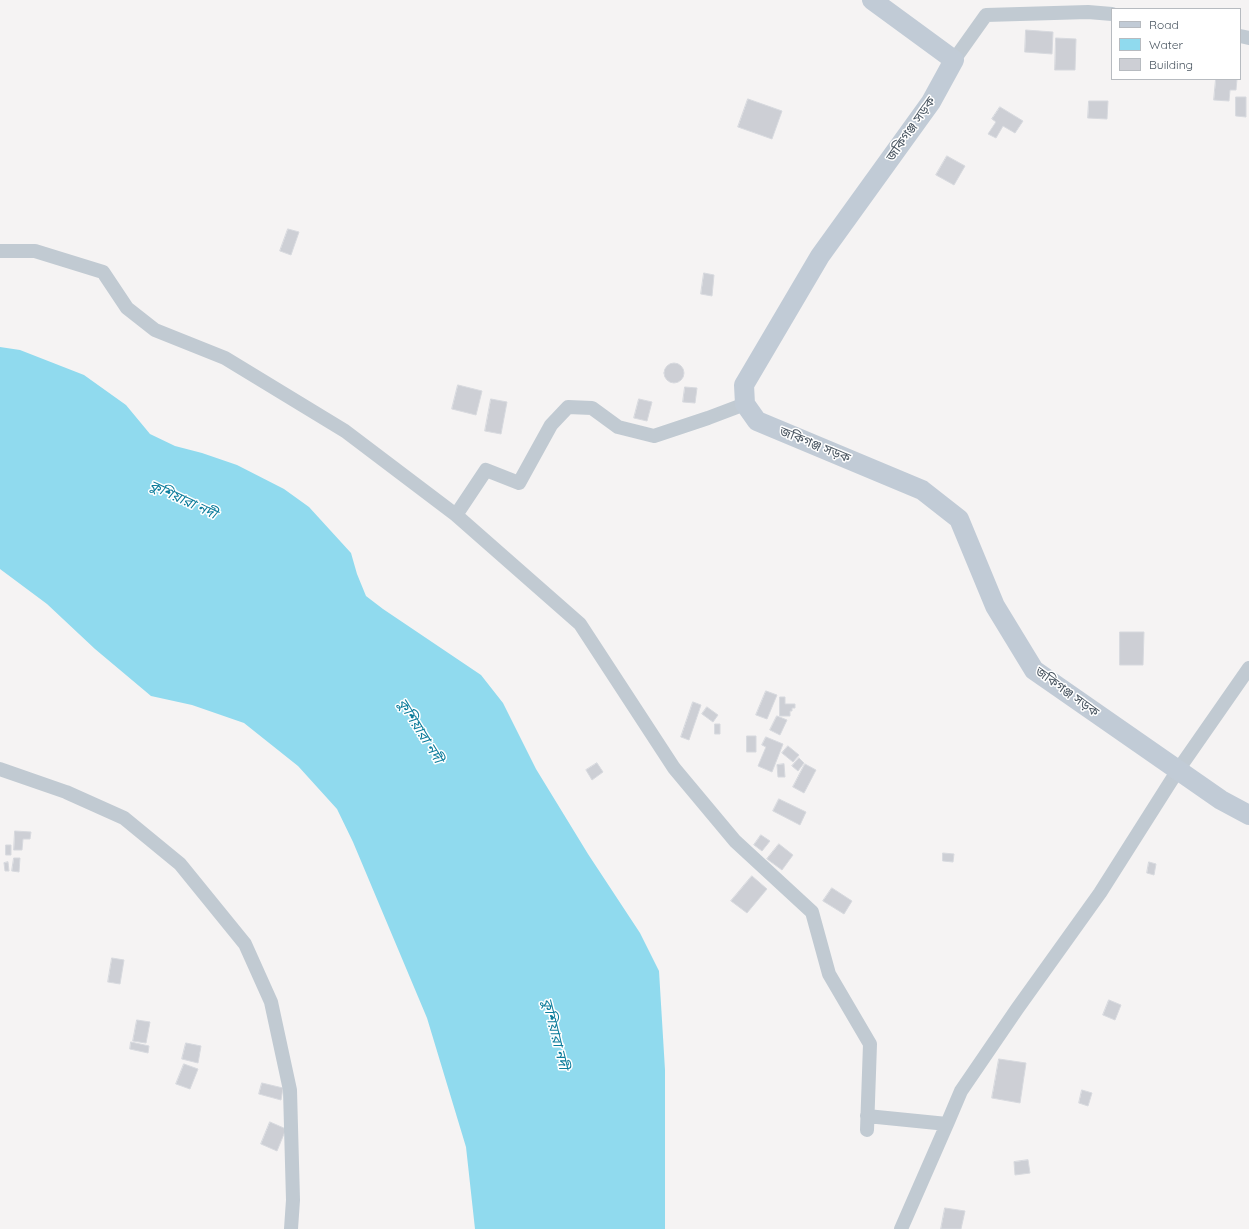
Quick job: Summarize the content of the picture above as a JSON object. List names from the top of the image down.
{
  "streets": {
    "main road": ["জকিগঞ্জ সড়ক"]
  },
  "water": ["কুশিয়ারা নদী"],
  "legend": ["Road", "Water", "Building"]
}
